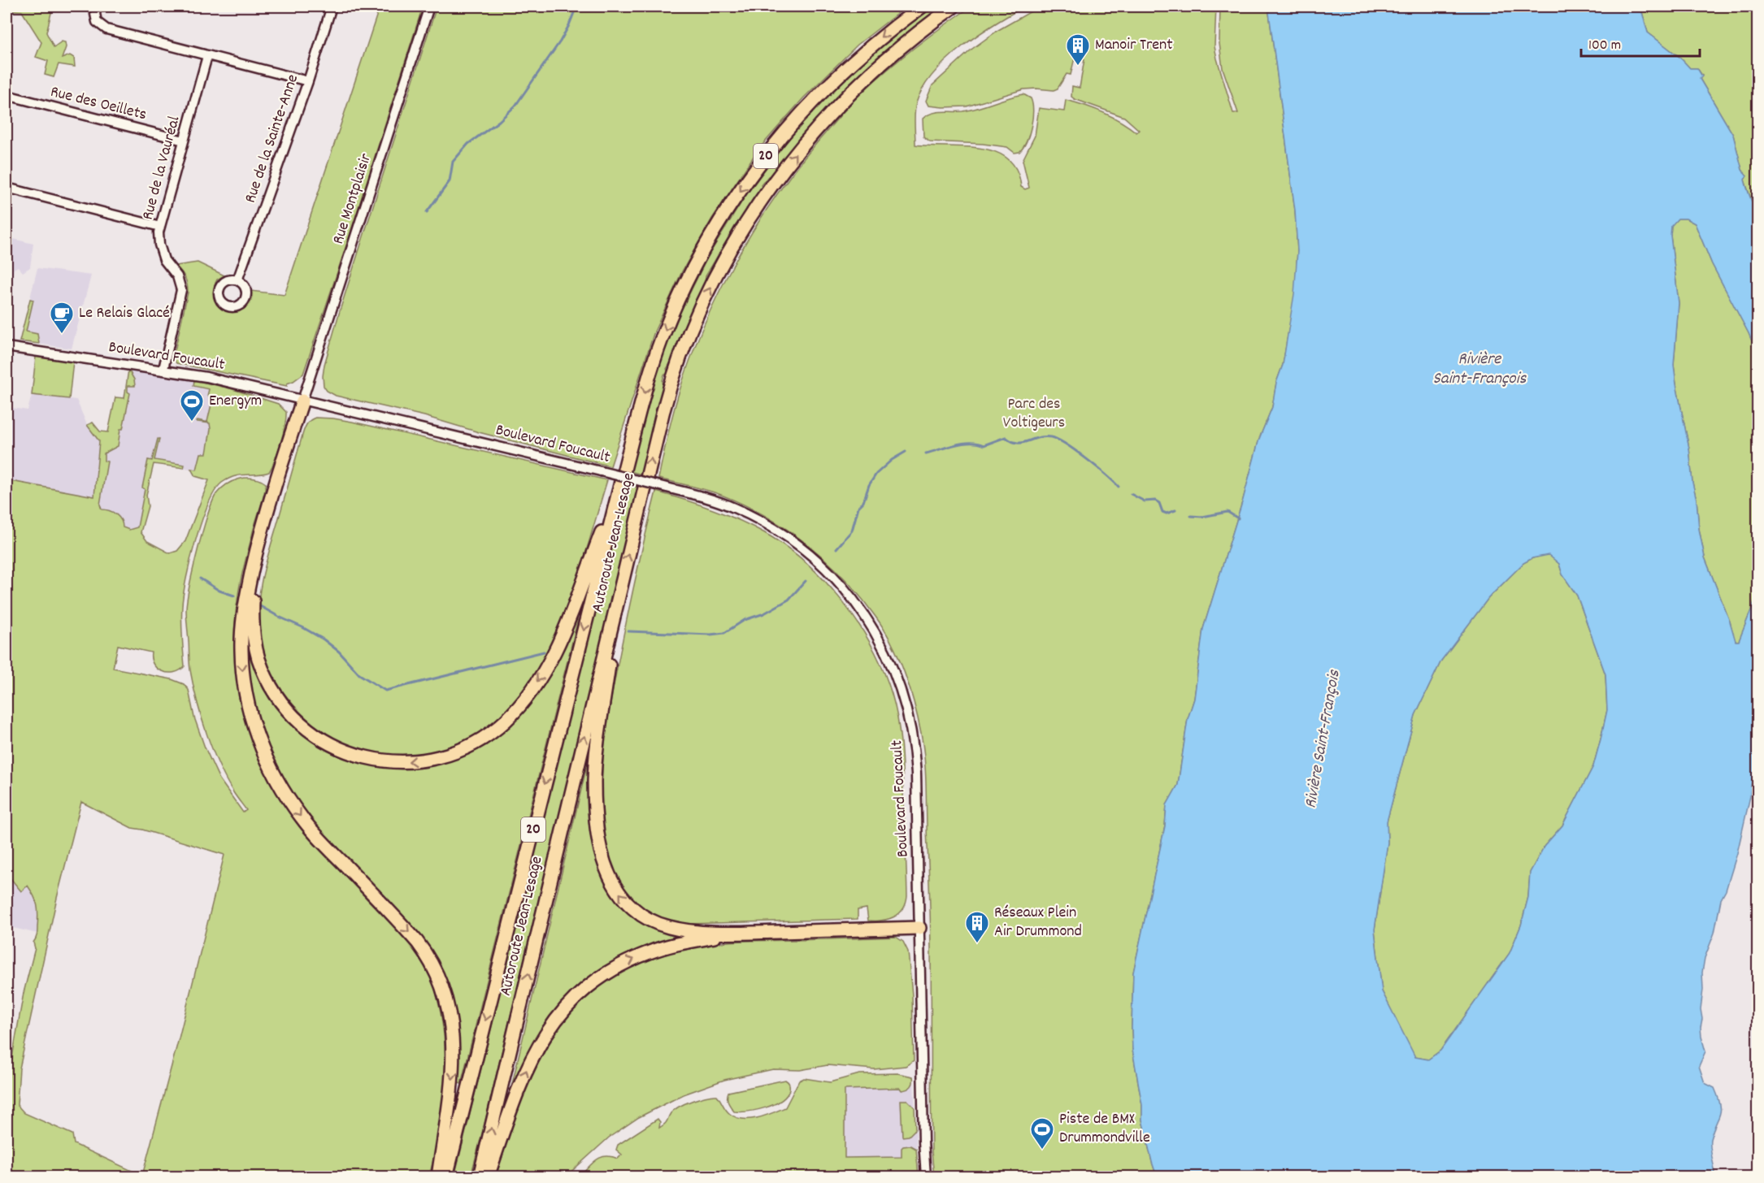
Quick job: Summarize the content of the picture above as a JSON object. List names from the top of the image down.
{
  "streets": {
    "highway": ["20", "Autoroute Jean-Lesage"],
    "street": [
      "Rue des Oeillets",
      "Rue de la Sainte-Anne",
      "Rue de la Vauréal",
      "Rue Montplaisir",
      "Boulevard Foucault"
    ]
  },
  "crossings": [
    ["Rue des Oeillets", "Rue de la Vauréal"],
    ["Rue de la Vauréal", "Boulevard Foucault"],
    ["Rue Montplaisir", "Boulevard Foucault"]
  ],
  "water": ["Rivière Saint-François"],
  "parks": ["Parc des Voltigeurs"],
  "places": {
    "building": ["Manoir Trent", "Réseaux Plein Air Drummond"],
    "cafe": ["Le Relais Glacé"],
    "sports": ["Energym", "Piste de BMX Drummondville"]
  },
  "scale_bar": "100 m"
}
